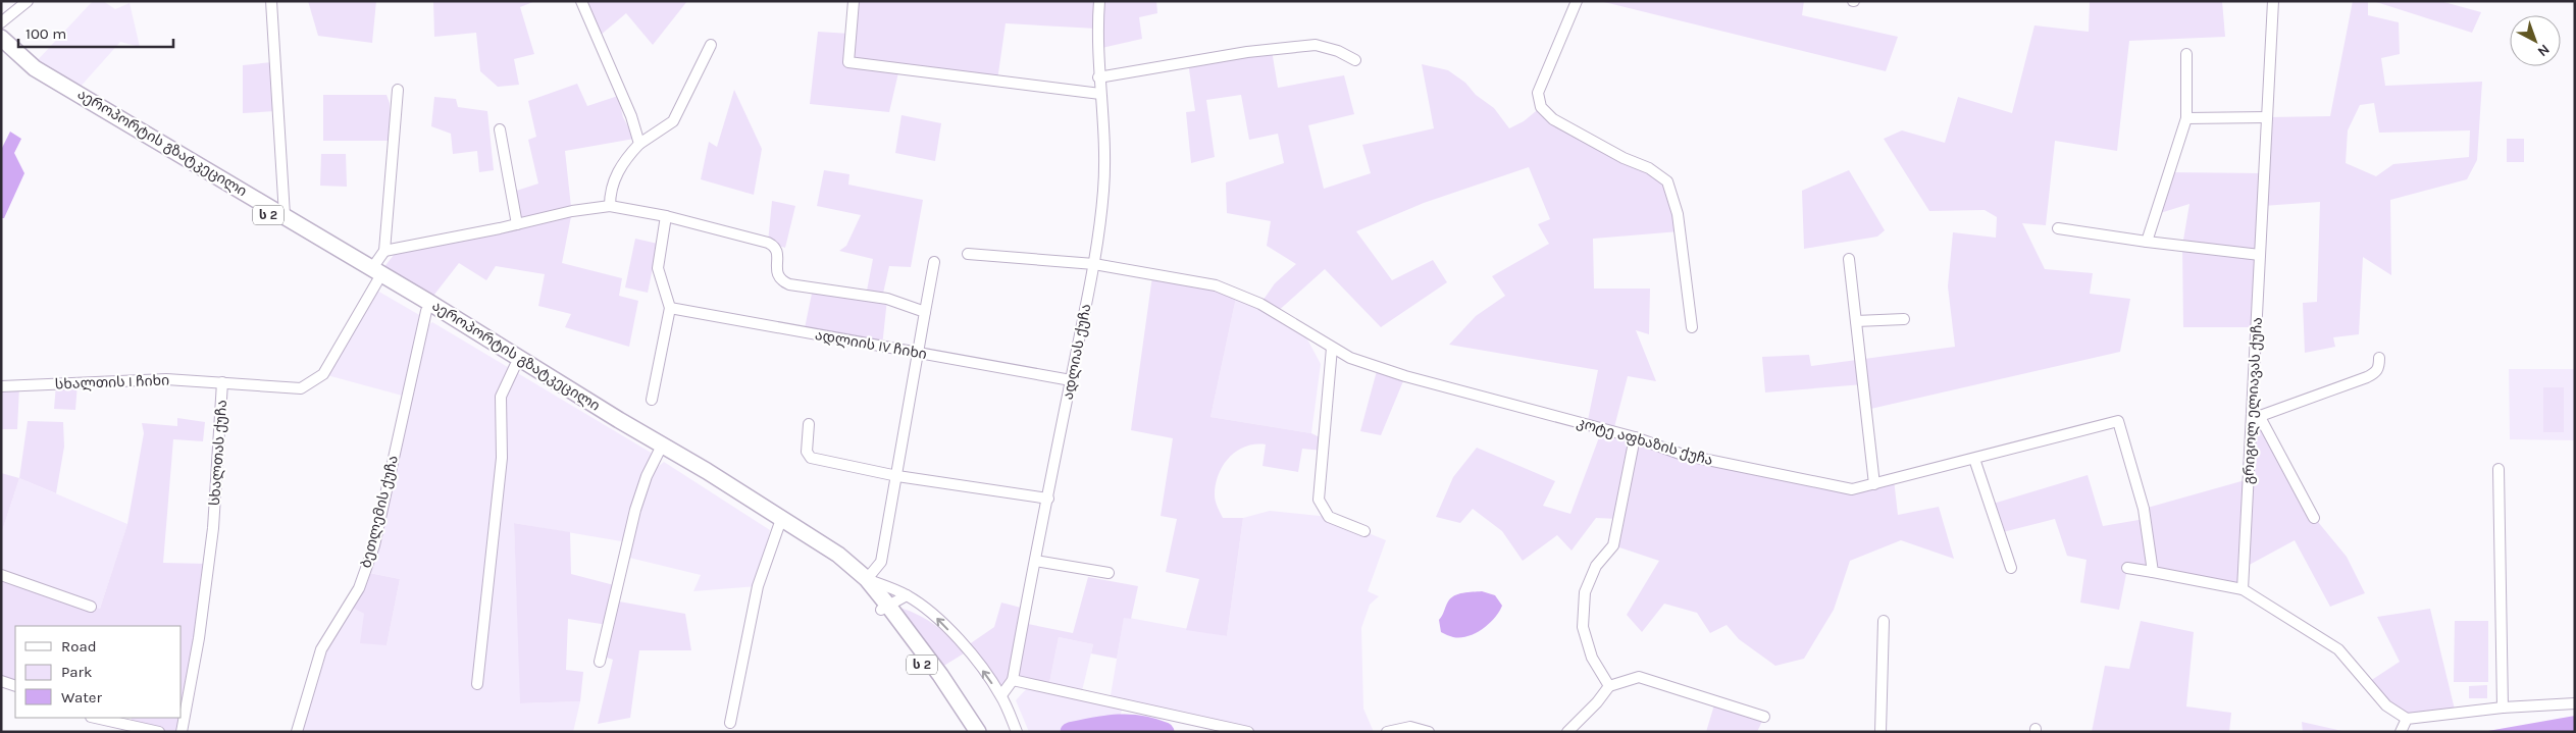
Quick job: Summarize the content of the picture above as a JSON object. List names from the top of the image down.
{
  "streets": {
    "highway": ["აეროპორტის გზატკეცილი", "ს 2"],
    "street": [
      "ადლიის IV ჩიხი",
      "ადლიას ქუჩა",
      "სხალთის I ჩიხი",
      "გრიგოლ ელიავას ქუჩა",
      "კოტე აფხაზის ქუჩა",
      "სხალთას ქუჩა",
      "ბეთლემის ქუჩა"
    ]
  },
  "crossings": [
    ["აეროპორტის გზატკეცილი", "სხალთას ქუჩა"],
    ["აეროპორტის გზატკეცილი", "ბეთლემის ქუჩა"],
    ["ადლიის IV ჩიხი", "ადლიას ქუჩა"],
    ["ადლიას ქუჩა", "კოტე აფხაზის ქუჩა"],
    ["სხალთის I ჩიხი", "სხალთას ქუჩა"]
  ],
  "legend": ["Road", "Park", "Water"],
  "scale_bar": "100 m",
  "north": "bottom right"
}
